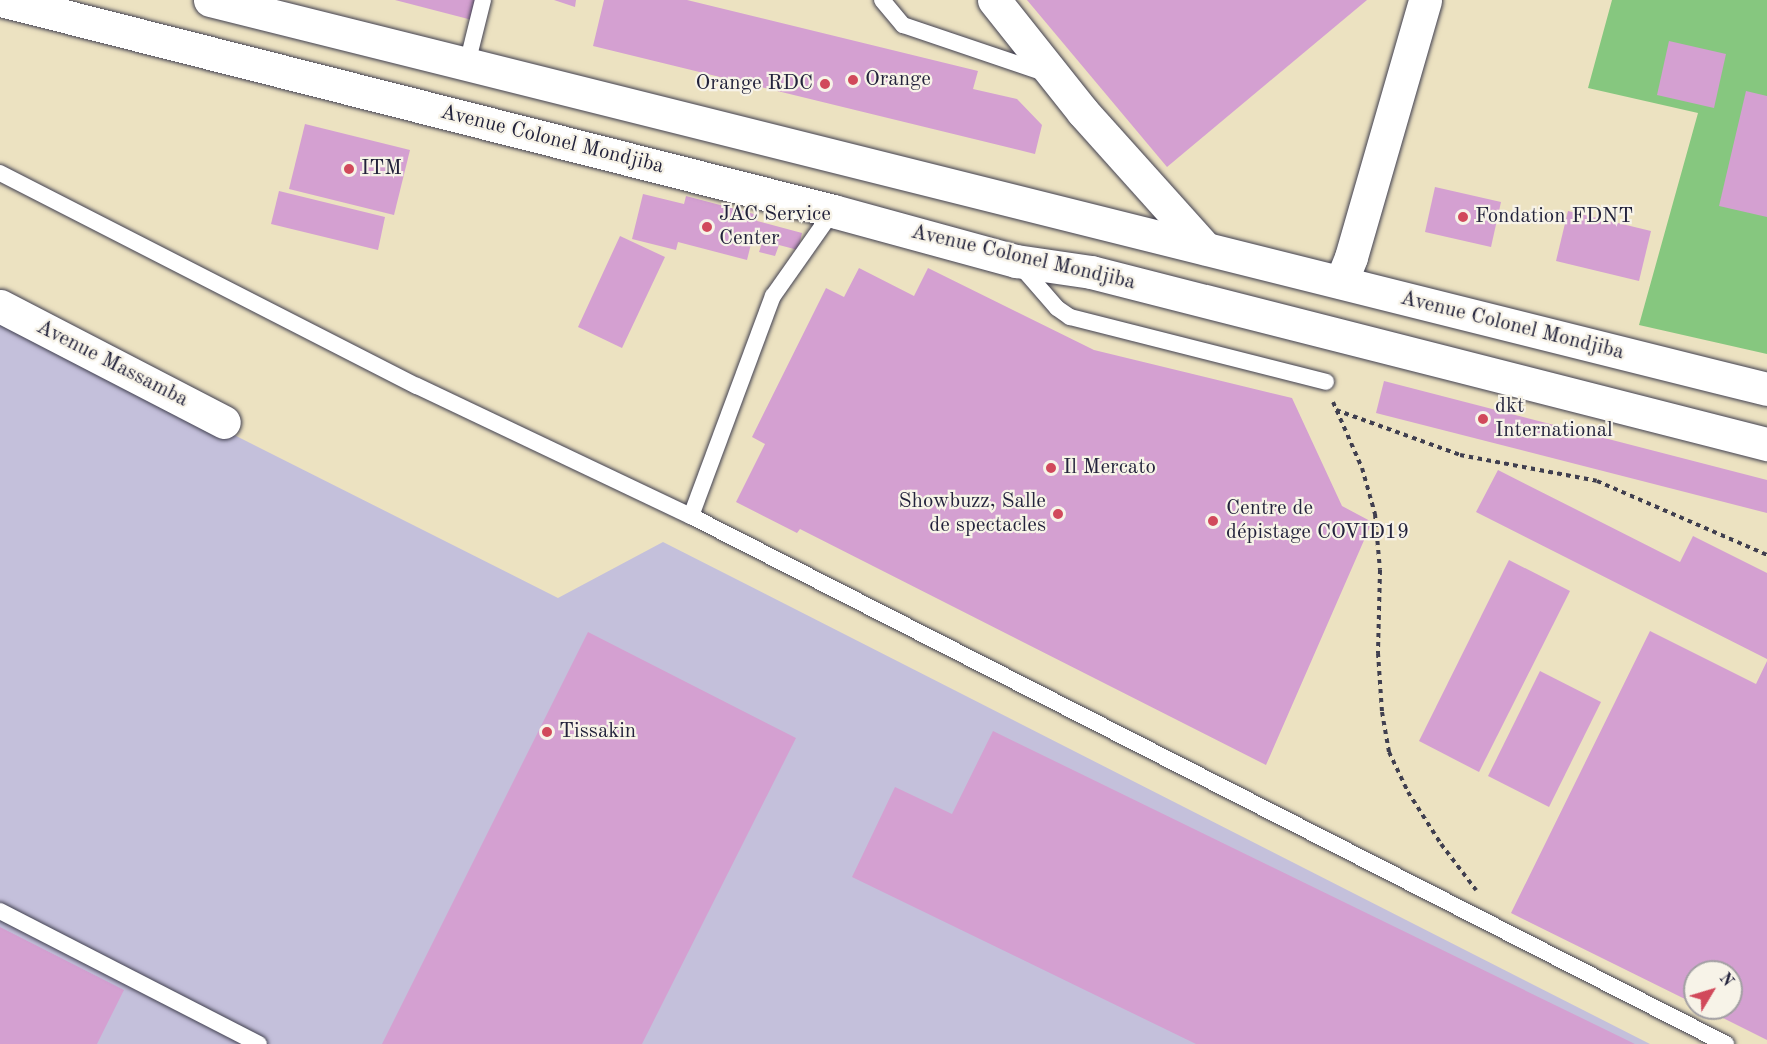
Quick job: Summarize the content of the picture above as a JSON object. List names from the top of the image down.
{
  "streets": {
    "main road": ["Avenue Colonel Mondjiba", "Avenue Massamba"]
  },
  "places": [
    "Orange",
    "Orange RDC",
    "ITM",
    "Fondation FDNT",
    "JAC Service Center",
    "dkt International",
    "Il Mercato",
    "Showbuzz, Salle de spectacles",
    "Centre de dépistage COVID19",
    "Tissakin"
  ],
  "north": "top right"
}
